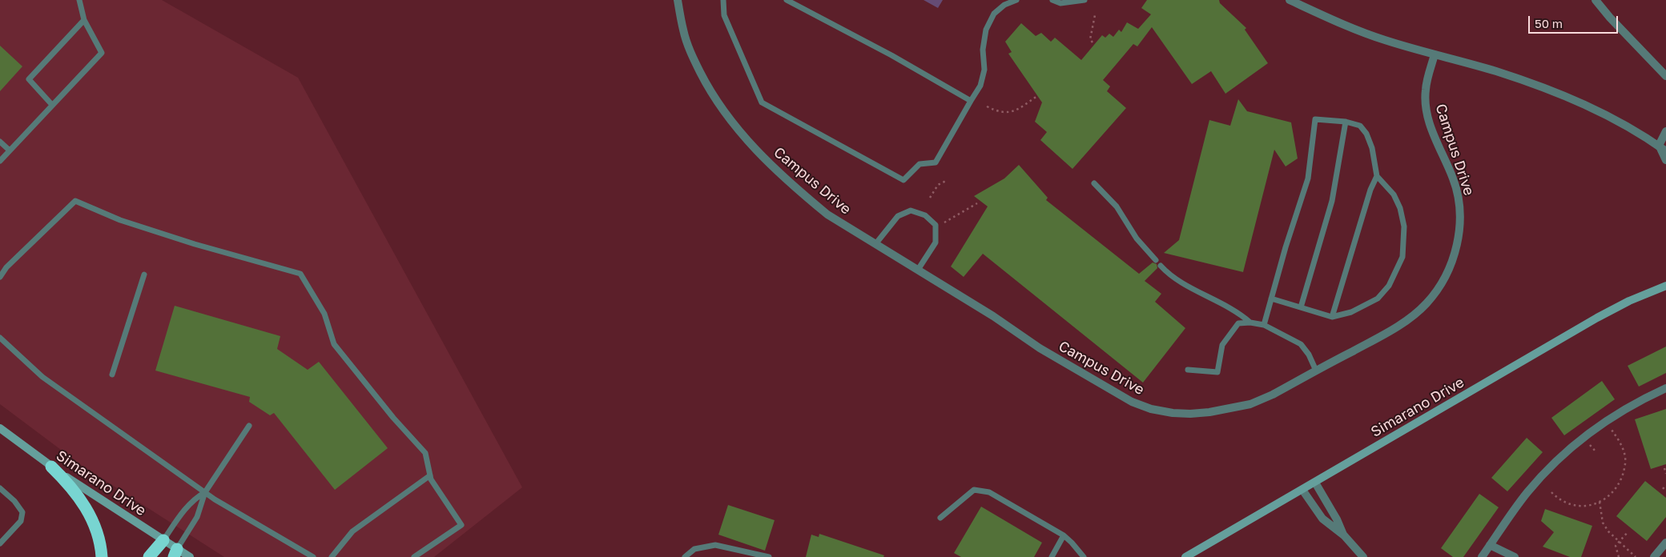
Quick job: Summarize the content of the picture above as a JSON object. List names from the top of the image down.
{
  "streets": {
    "street": ["Campus Drive", "Simarano Drive"]
  },
  "scale_bar": "50 m"
}
